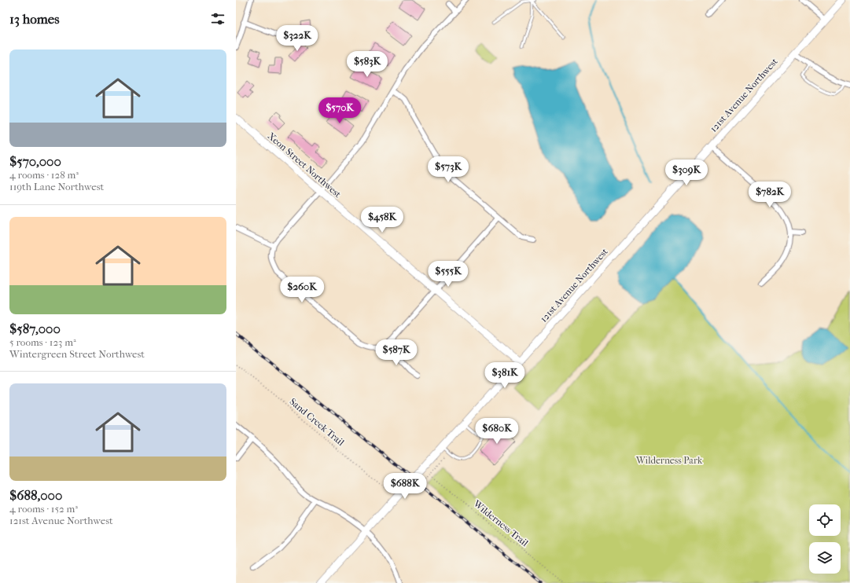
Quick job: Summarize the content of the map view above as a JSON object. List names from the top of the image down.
{
  "streets": {
    "street": ["121st Avenue Northwest", "Xeon Street Northwest"],
    "path": ["Sand Creek Trail", "Wilderness Trail"]
  },
  "crossings": [
    ["121st Avenue Northwest", "Xeon Street Northwest"]
  ],
  "parks": ["Wilderness Park"],
  "page": {
    "heading": "13 homes",
    "price": [
      "$322K",
      "$583K",
      "$570K",
      "$573K",
      "$309K",
      "$782K",
      "$458K",
      "$555K",
      "$260K",
      "$587K",
      "$381K",
      "$680K",
      "$688K"
    ],
    "list": [
      {
        "name": "$570,000",
        "note": "4 rooms · 128 m² · 119th Lane Northwest"
      },
      {
        "name": "$587,000",
        "note": "5 rooms · 123 m² · Wintergreen Street Northwest"
      },
      {
        "name": "$688,000",
        "note": "4 rooms · 152 m² · 121st Avenue Northwest"
      }
    ]
  }
}
